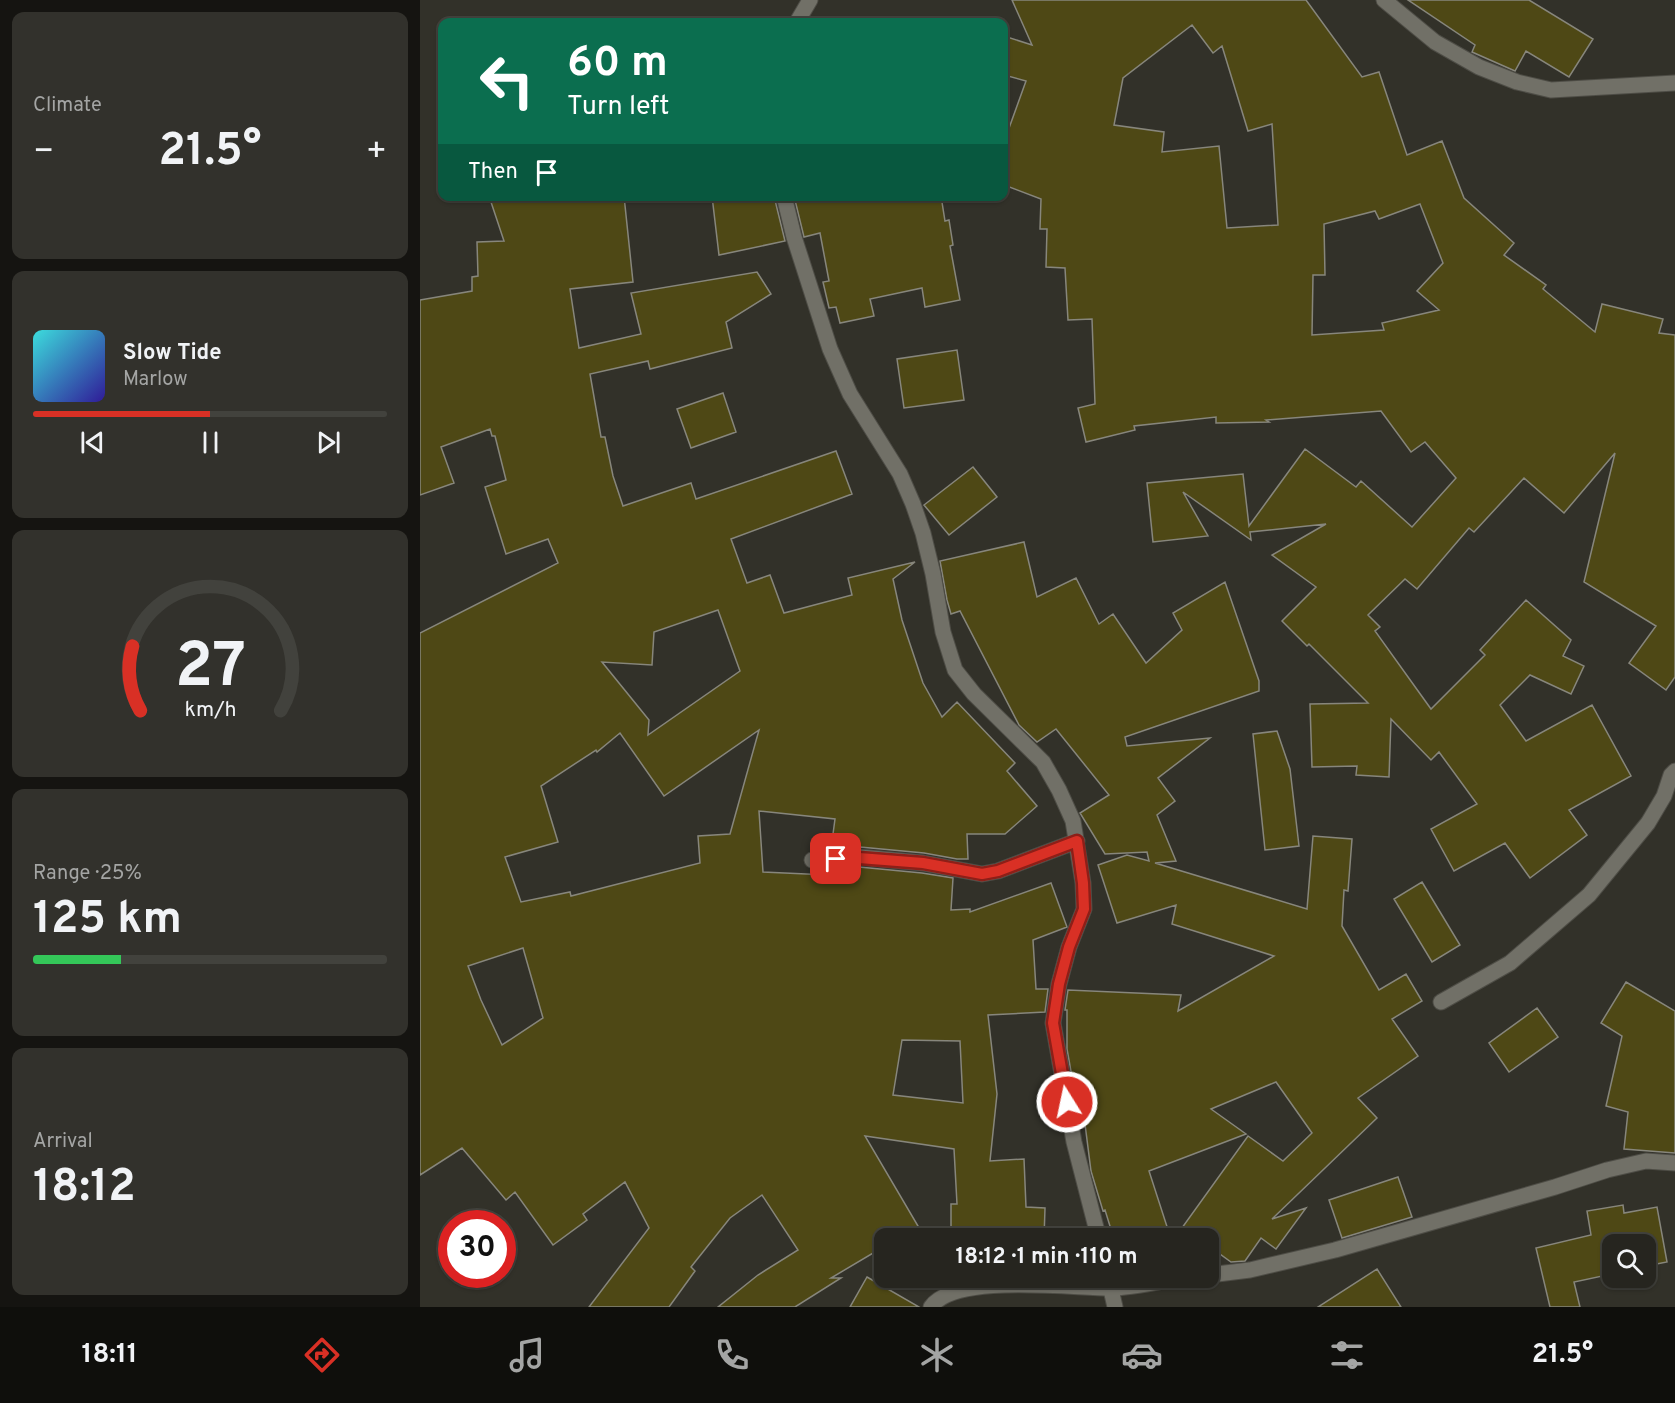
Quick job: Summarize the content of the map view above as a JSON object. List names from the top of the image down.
{
  "page": {
    "tile": [
      "Climate",
      ["Range · 25%", "125 km"],
      ["Arrival", "18:12"]
    ],
    "turn": ["60 m", "Turn left"],
    "heat": ["−", "21.5°", "+"],
    "then": "Then",
    "song": ["Slow Tide", "Marlow"],
    "limit": "30",
    "trip": "18:12 · 1 min · 110 m",
    "tabs": ["18:11", "21.5°"],
    "gauge": ["27", "km/h"]
  }
}
